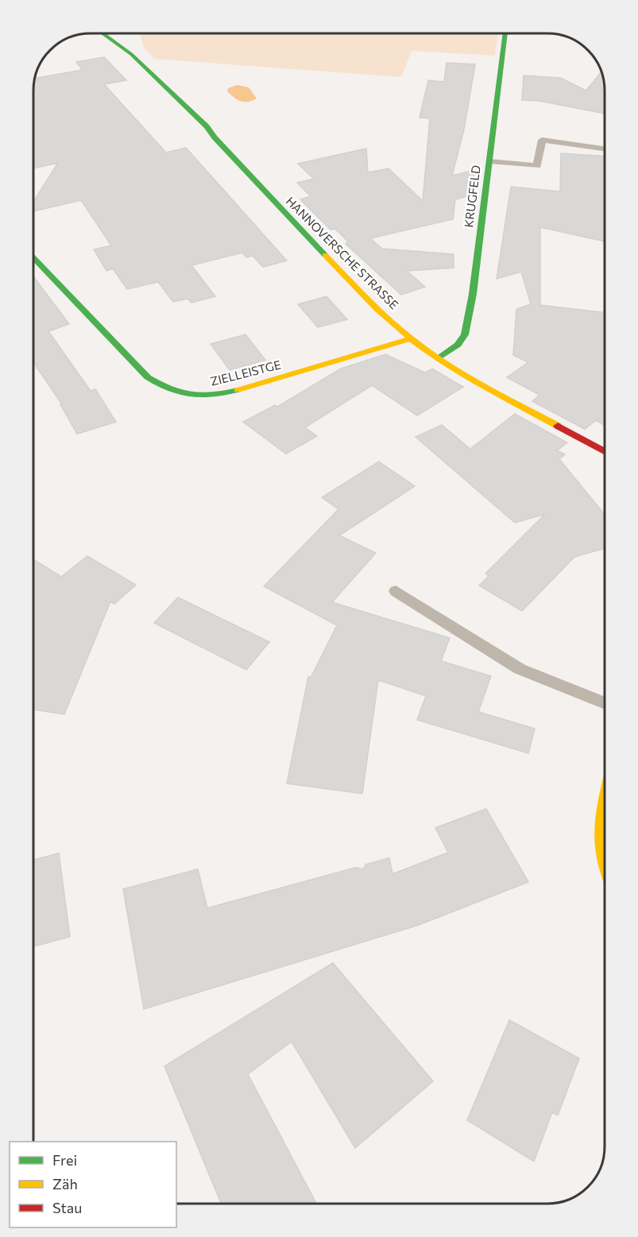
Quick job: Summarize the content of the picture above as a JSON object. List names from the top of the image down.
{
  "streets": {
    "street": ["KRUGFELD", "HANNOVERSCHE STRASSE", "ZIELLEISTGE"]
  },
  "crossings": [
    ["KRUGFELD", "HANNOVERSCHE STRASSE"],
    ["HANNOVERSCHE STRASSE", "ZIELLEISTGE"]
  ],
  "legend": ["Frei", "Zäh", "Stau"]
}
